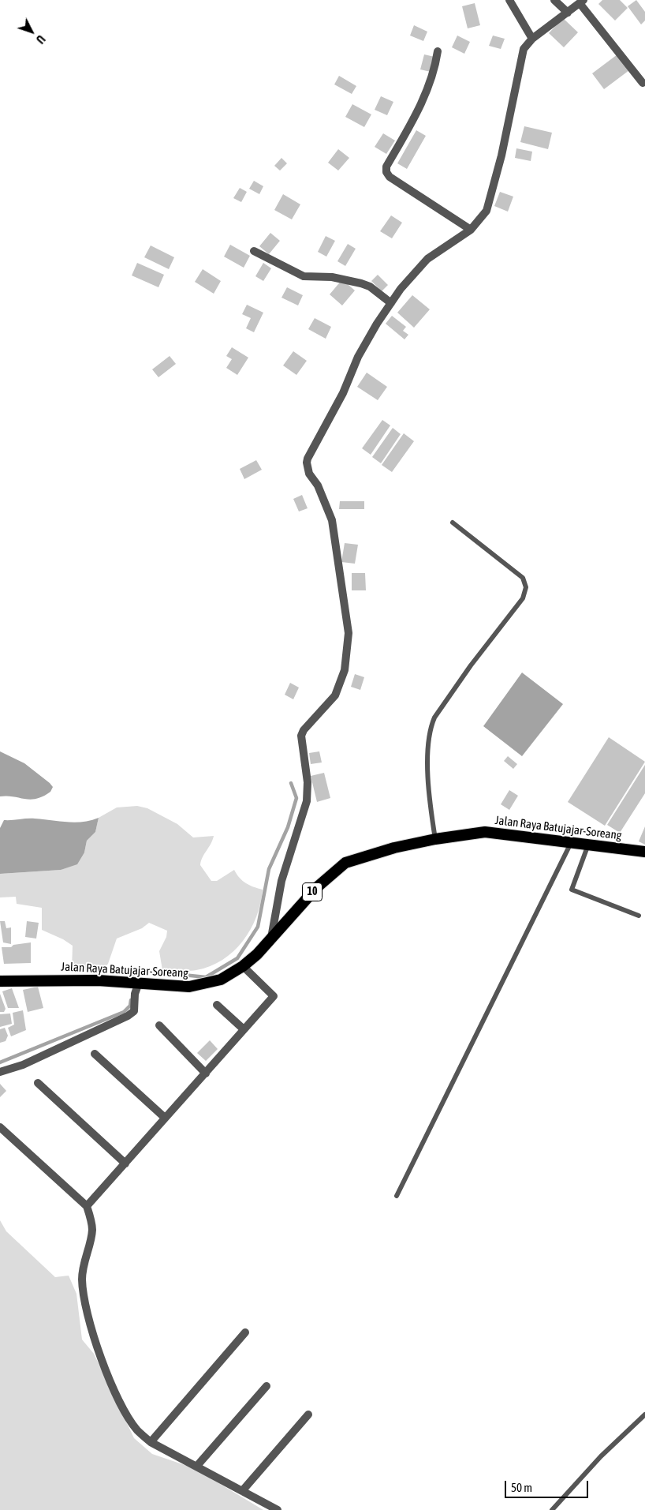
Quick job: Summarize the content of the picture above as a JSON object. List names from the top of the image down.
{
  "streets": {
    "highway": ["Jalan Raya Batujajar-Soreang", "10"]
  },
  "scale_bar": "50 m",
  "north": "bottom right"
}
